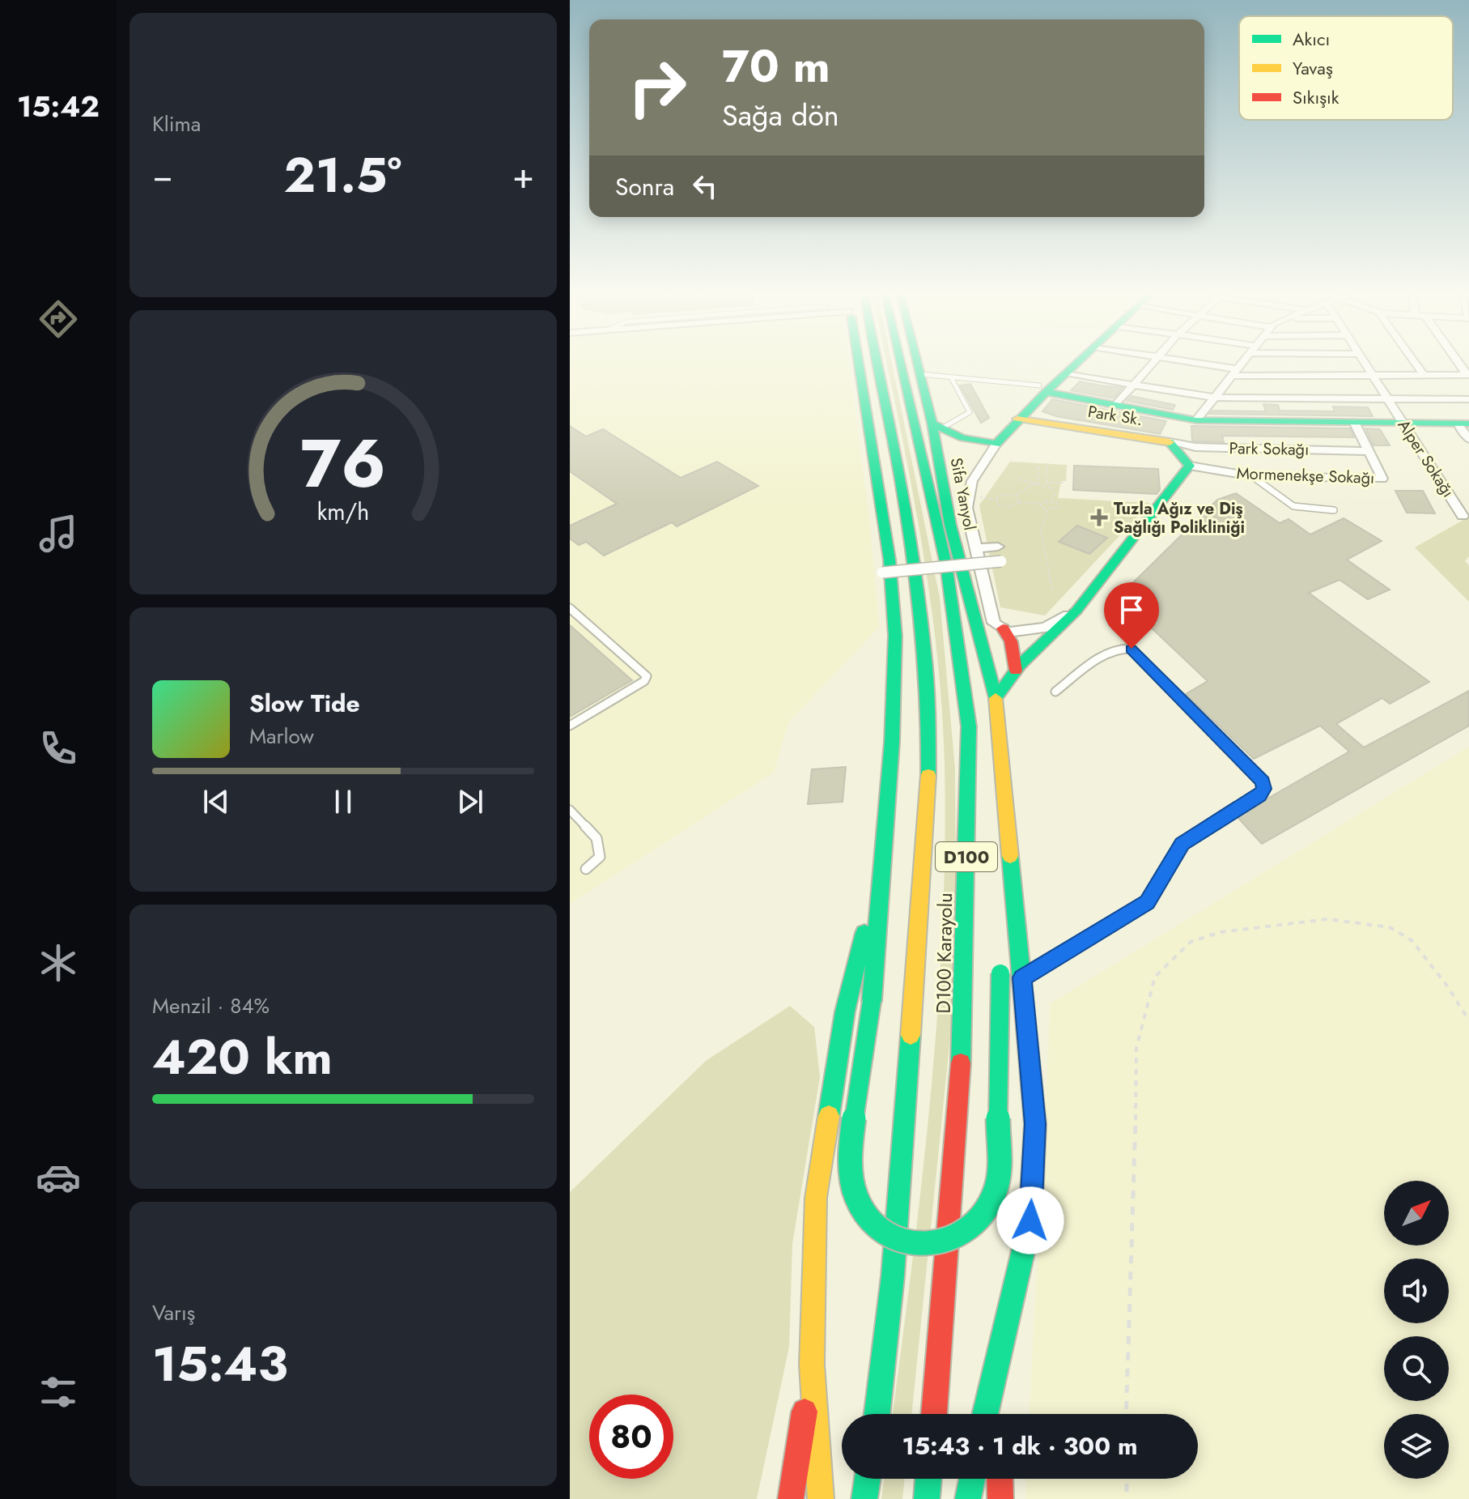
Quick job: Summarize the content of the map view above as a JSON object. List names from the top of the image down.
{
  "streets": {
    "main road": [
      "Park Sk.",
      "Sifa Yanyol",
      "D100",
      "D100 Karayolu"
    ],
    "street": ["Park Sokağı", "Alper Sokağı", "Mormenekşe Sokağı"]
  },
  "crossings": [
    ["Park Sk.", "Park Sokağı"],
    ["Park Sokağı", "Mormenekşe Sokağı"]
  ],
  "places": {
    "health": ["Tuzla Ağız ve Diş Sağlığı Polikliniği"]
  },
  "legend": ["Akıcı", "Yavaş", "Sıkışık"],
  "north": "top right",
  "page": {
    "tabs": "15:42",
    "tile": [
      "Klima",
      ["Menzil · 84%", "420 km"],
      ["Varış", "15:43"]
    ],
    "turn": ["70 m", "Sağa dön"],
    "heat": ["−", "21.5°", "+"],
    "then": "Sonra",
    "song": ["Slow Tide", "Marlow"],
    "limit": "80",
    "trip": "15:43 · 1 dk · 300 m",
    "gauge": ["76", "km/h"]
  }
}
